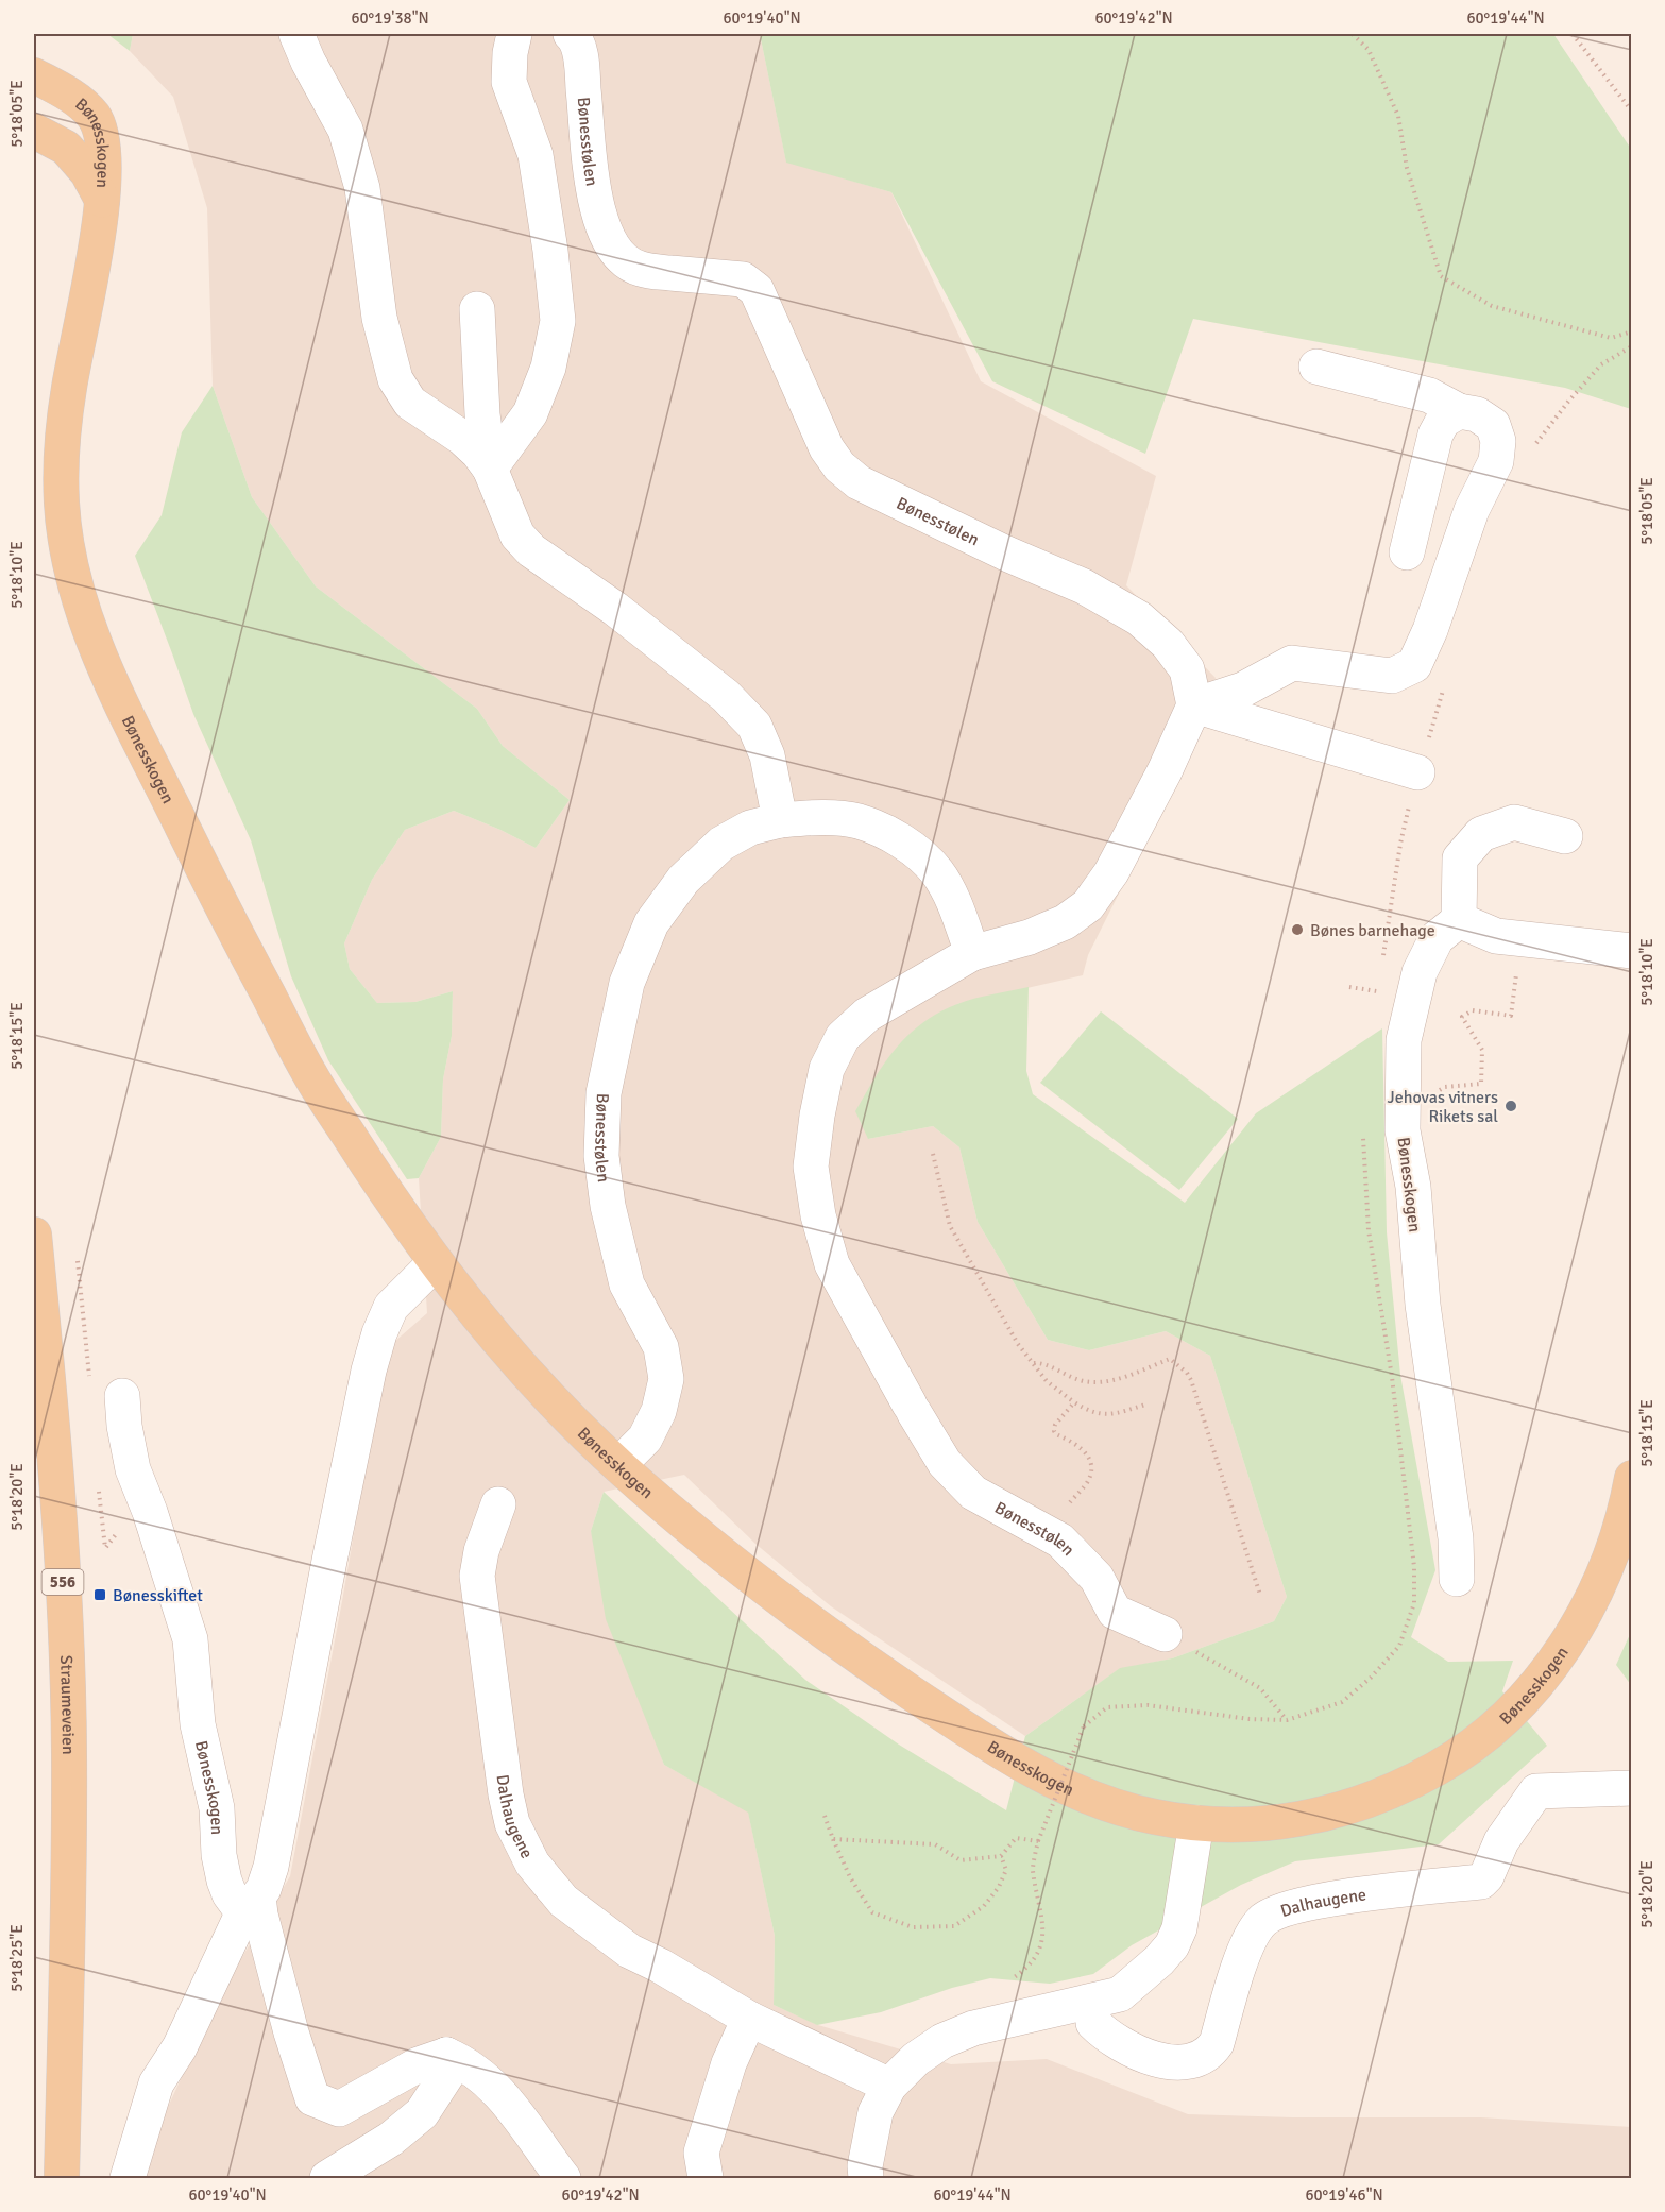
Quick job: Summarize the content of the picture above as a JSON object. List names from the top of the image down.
{
  "streets": {
    "main road": ["Bønesskogen", "556", "Straumeveien"],
    "street": ["Bønesstølen", "Dalhaugene"]
  },
  "crossings": [
    ["Bønesstølen", "Bønesskogen"]
  ],
  "places": {
    "other": ["Bønes barnehage", "Jehovas vitners Rikets sal"],
    "transit": ["Bønesskiftet"]
  },
  "coordinates": [
    "60°19'38\"N",
    "60°19'40\"N",
    "60°19'42\"N",
    "60°19'44\"N",
    "5°18'05\"E",
    "5°18'10\"E",
    "5°18'15\"E",
    "5°18'20\"E",
    "5°18'25\"E",
    "60°19'46\"N"
  ]
}
